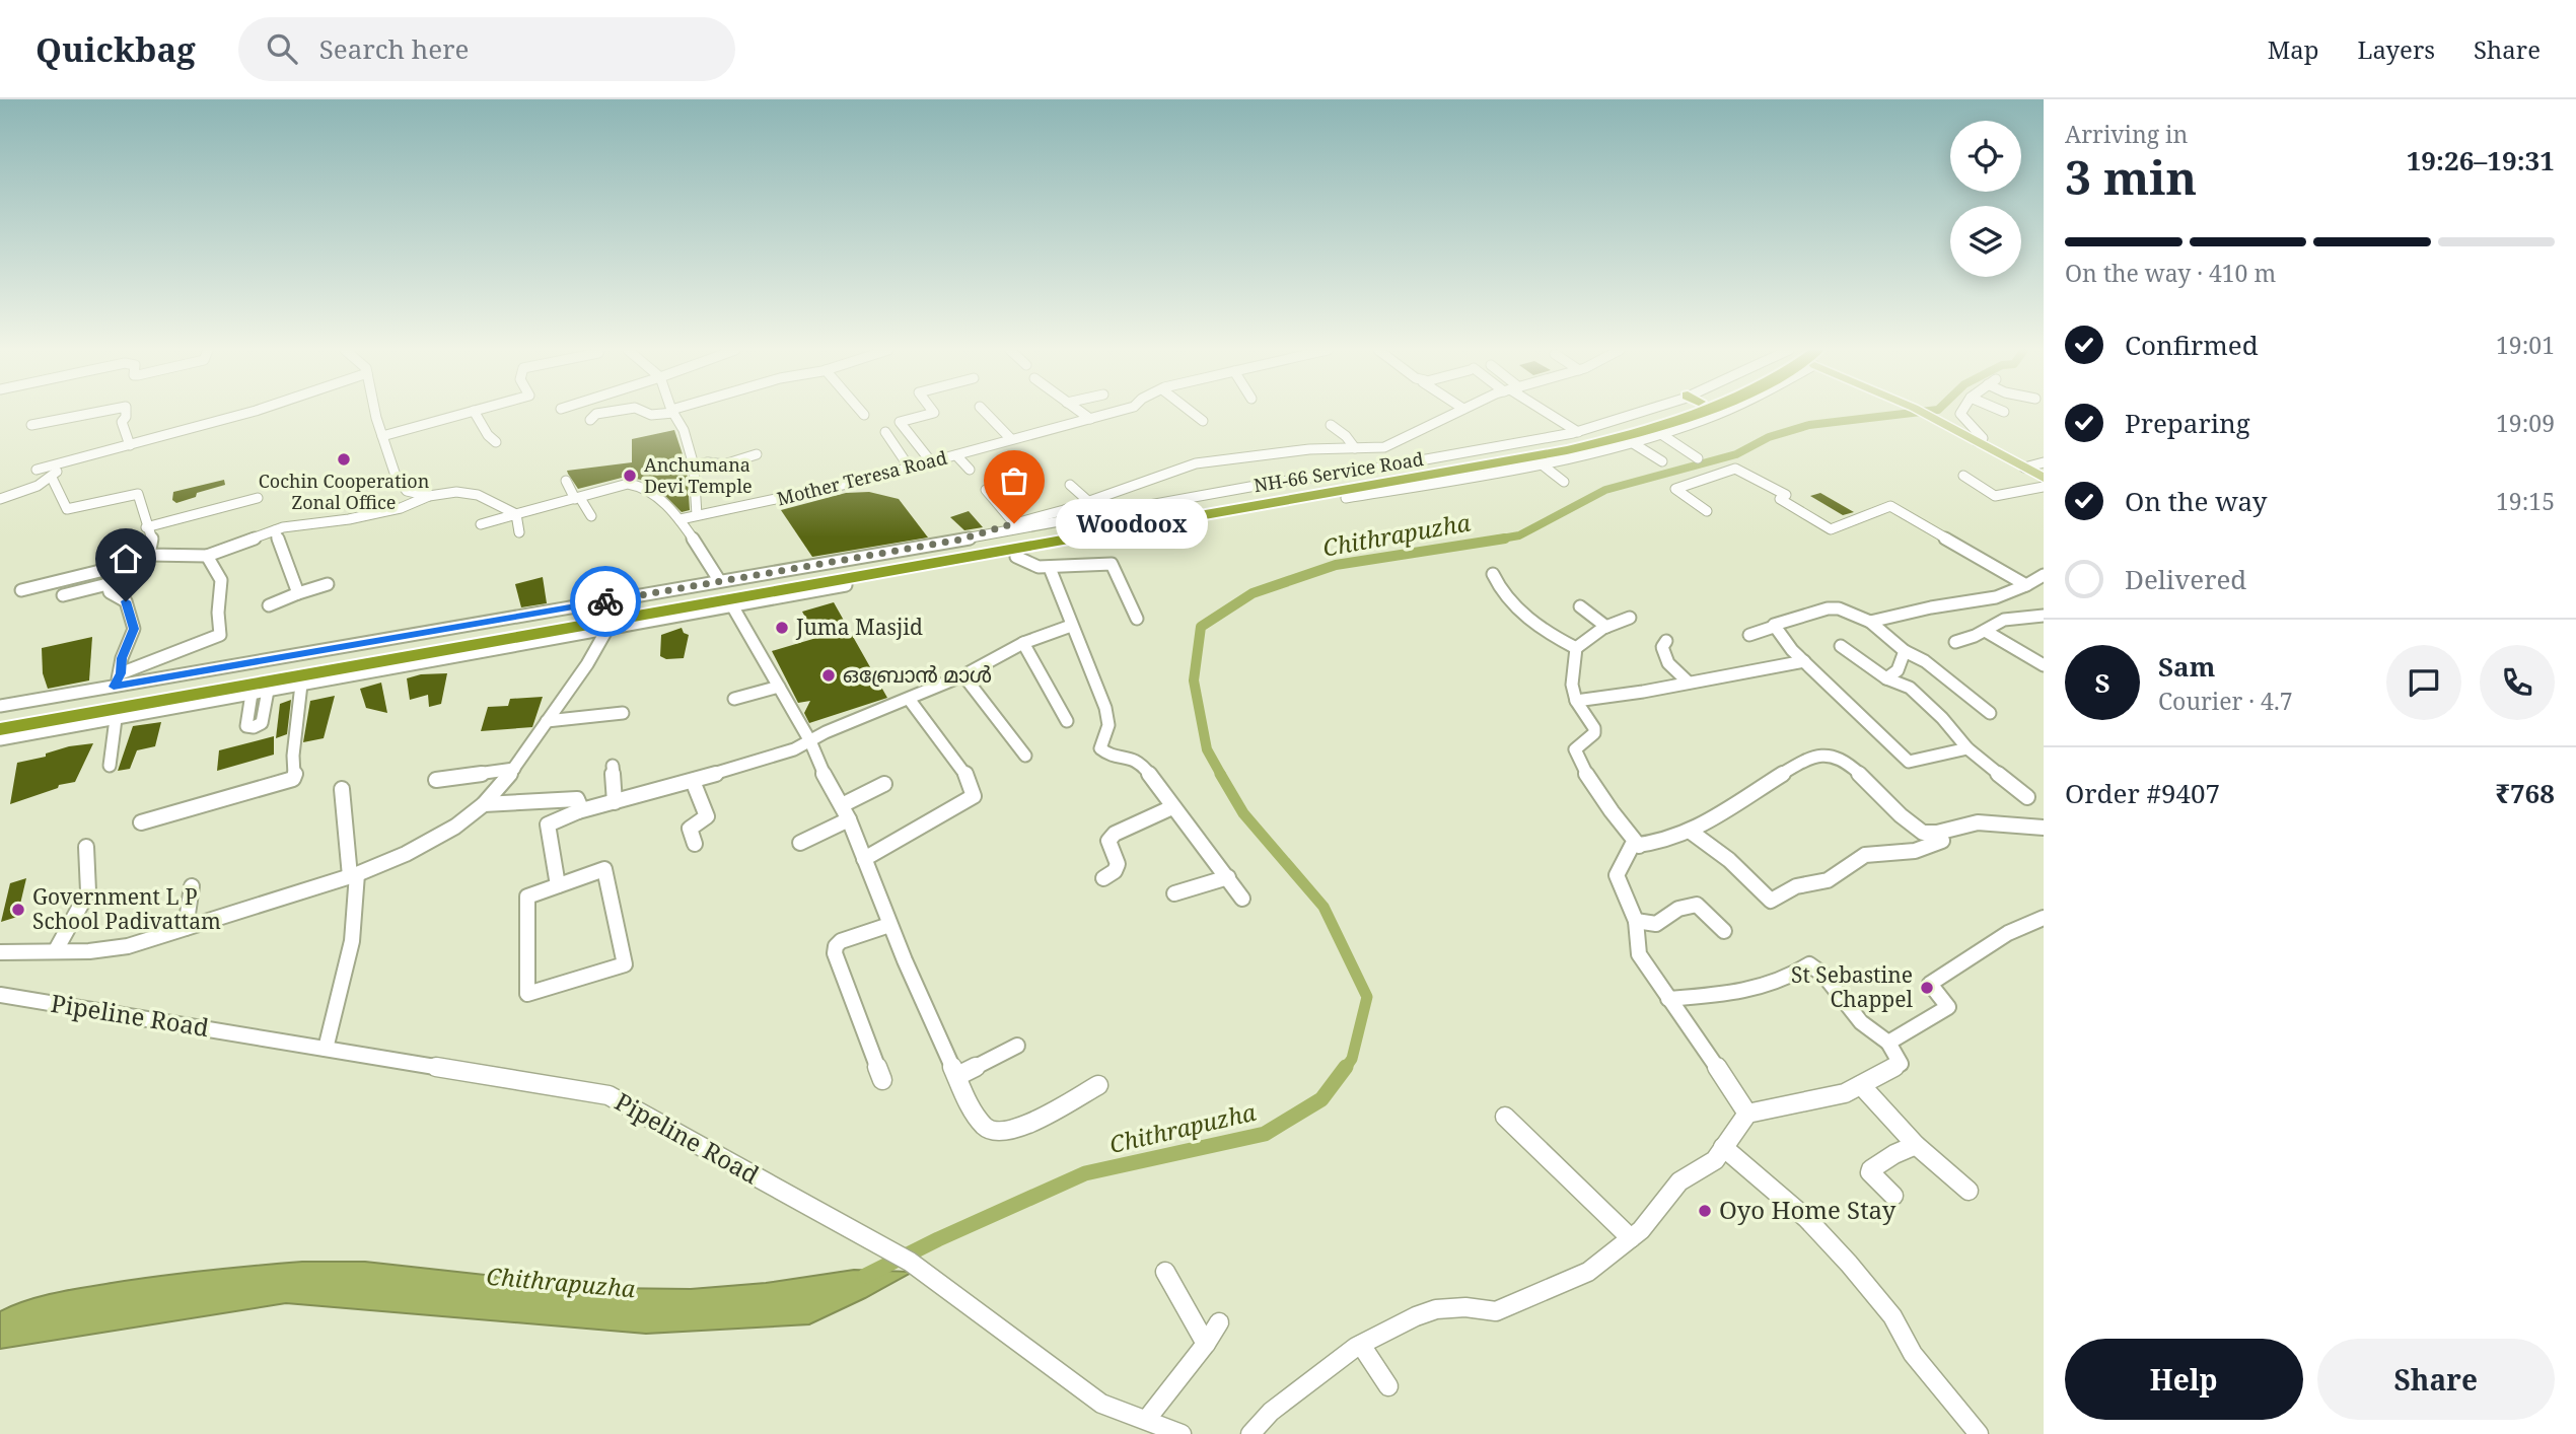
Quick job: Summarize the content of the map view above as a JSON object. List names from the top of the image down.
{
  "streets": {
    "street": ["NH-66 Service Road", "Mother Teresa Road", "Pipeline Road"]
  },
  "water": ["Chithrapuzha"],
  "places": [
    "Cochin Cooperation Zonal Office",
    "Anchumana Devi Temple",
    "Woodoox",
    "Juma Masjid",
    "ഒബ്രോൻ മാൾ",
    "Government L P School Padivattam",
    "St Sebastine Chappel",
    "Oyo Home Stay"
  ],
  "page": {
    "header": "Quickbag",
    "search": "Search here",
    "nav": ["Map", "Layers", "Share"],
    "heading": ["3 min", "Arriving in", "19:26–19:31"],
    "panel": [
      "Sam",
      "Courier · 4.7",
      "Order #9407",
      "₹768"
    ],
    "bar": "On the way · 410 m",
    "list": [
      ["Confirmed", "19:01"],
      ["Preparing", "19:09"],
      ["On the way", "19:15"],
      "Delivered"
    ],
    "bubble": "Woodoox",
    "round": "S",
    "buttons": ["Help", "Share"]
  }
}
